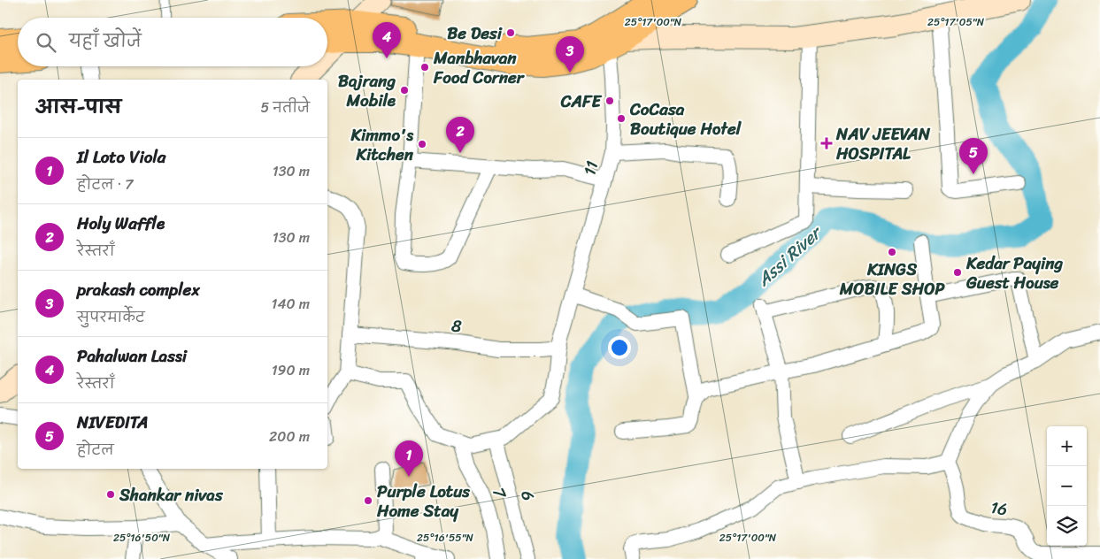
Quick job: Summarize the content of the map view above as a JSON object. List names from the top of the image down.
{
  "streets": {
    "street": [
      "11",
      "8",
      "7",
      "6",
      "16"
    ]
  },
  "crossings": [
    ["11", "8"],
    ["11", "7"],
    ["11", "6"]
  ],
  "water": ["Assi River"],
  "places": {
    "other": [
      "Be Desi",
      "Manbhavan Food Corner",
      "Bajrang Mobile",
      "CAFE",
      "CoCasa Boutique Hotel",
      "Kimmo's Kitchen",
      "KINGS MOBILE SHOP",
      "Kedar Paying Guest House",
      "Shankar nivas",
      "Purple Lotus Home Stay"
    ],
    "health": ["NAV JEEVAN HOSPITAL"]
  },
  "page": {
    "search": "यहाँ खोजें",
    "pins": [
      "4",
      "3",
      "2",
      "5",
      "1"
    ],
    "heading": ["आस-पास", "5 नतीजे"],
    "list": [
      {
        "mark": "1",
        "name": "Il Loto Viola",
        "note": "होटल · 7",
        "value": "130 m"
      },
      {
        "mark": "2",
        "name": "Holy Waffle",
        "note": "रेस्तराँ",
        "value": "130 m"
      },
      {
        "mark": "3",
        "name": "prakash complex",
        "note": "सुपरमार्केट",
        "value": "140 m"
      },
      {
        "mark": "4",
        "name": "Pahalwan Lassi",
        "note": "रेस्तराँ",
        "value": "190 m"
      },
      {
        "mark": "5",
        "name": "NIVEDITA",
        "note": "होटल",
        "value": "200 m"
      }
    ],
    "map_buttons": ["+", "−"]
  },
  "coordinates": [
    "25°17'05\"N",
    "25°17'00\"N",
    "25°16'50\"N",
    "25°16'55\"N"
  ]
}
